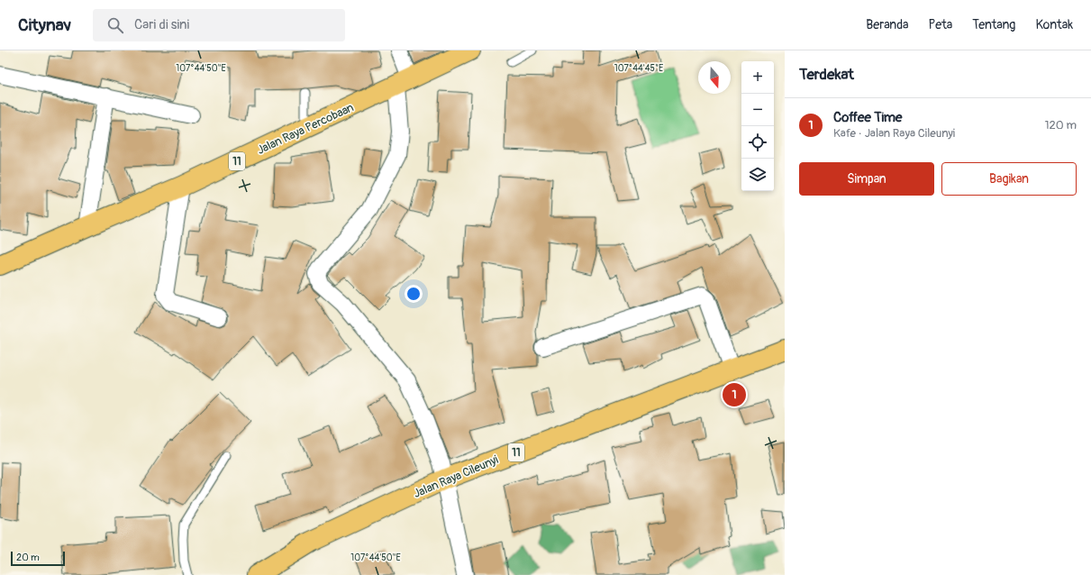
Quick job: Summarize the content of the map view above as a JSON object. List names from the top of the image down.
{
  "streets": {
    "highway": ["Jalan Raya Percobaan", "11", "Jalan Raya Cileunyi"]
  },
  "scale_bar": "20 m",
  "north": "bottom",
  "page": {
    "header": "Citynav",
    "search": "Cari di sini",
    "nav": [
      "Beranda",
      "Peta",
      "Tentang",
      "Kontak"
    ],
    "heading": "Terdekat",
    "map_buttons": ["+", "−"],
    "list": [
      {
        "mark": "1",
        "name": "Coffee Time",
        "note": "Kafe · Jalan Raya Cileunyi",
        "value": "120 m"
      }
    ],
    "buttons": ["Simpan", "Bagikan"],
    "pins": "1",
    "scale": "20 m"
  },
  "coordinates": ["107°44'50\"E", "107°44'45\"E"]
}
